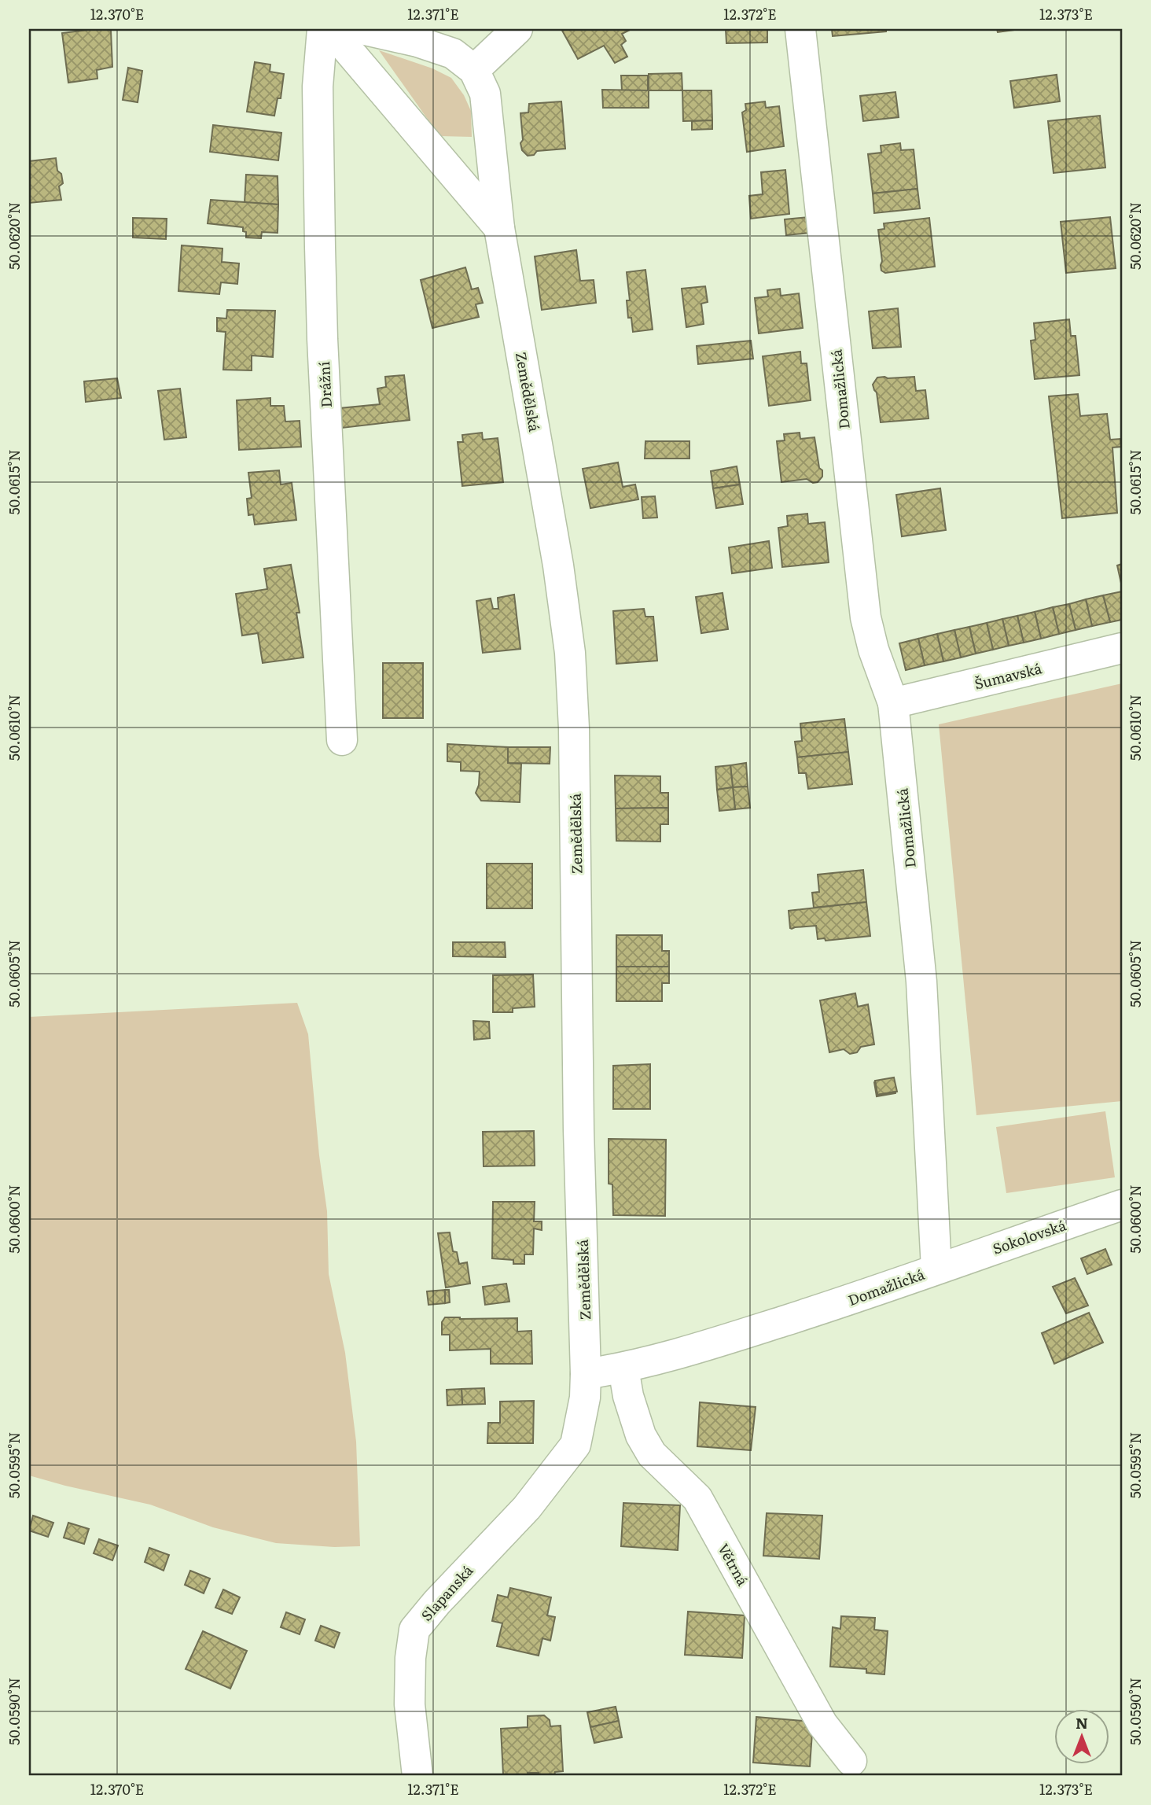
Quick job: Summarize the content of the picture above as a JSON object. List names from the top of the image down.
{
  "streets": {
    "street": [
      "Drážní",
      "Domažlická",
      "Zemědělská",
      "Šumavská",
      "Sokolovská",
      "Větrná",
      "Slapanská"
    ]
  },
  "crossings": [
    ["Domažlická", "Zemědělská"],
    ["Domažlická", "Šumavská"],
    ["Domažlická", "Sokolovská"],
    ["Domažlická", "Větrná"],
    ["Zemědělská", "Slapanská"]
  ],
  "north": "top",
  "coordinates": [
    "12.370°E",
    "12.371°E",
    "12.372°E",
    "12.373°E",
    "50.0620°N",
    "50.0615°N",
    "50.0610°N",
    "50.0605°N",
    "50.0600°N",
    "50.0595°N",
    "50.0590°N"
  ]
}
